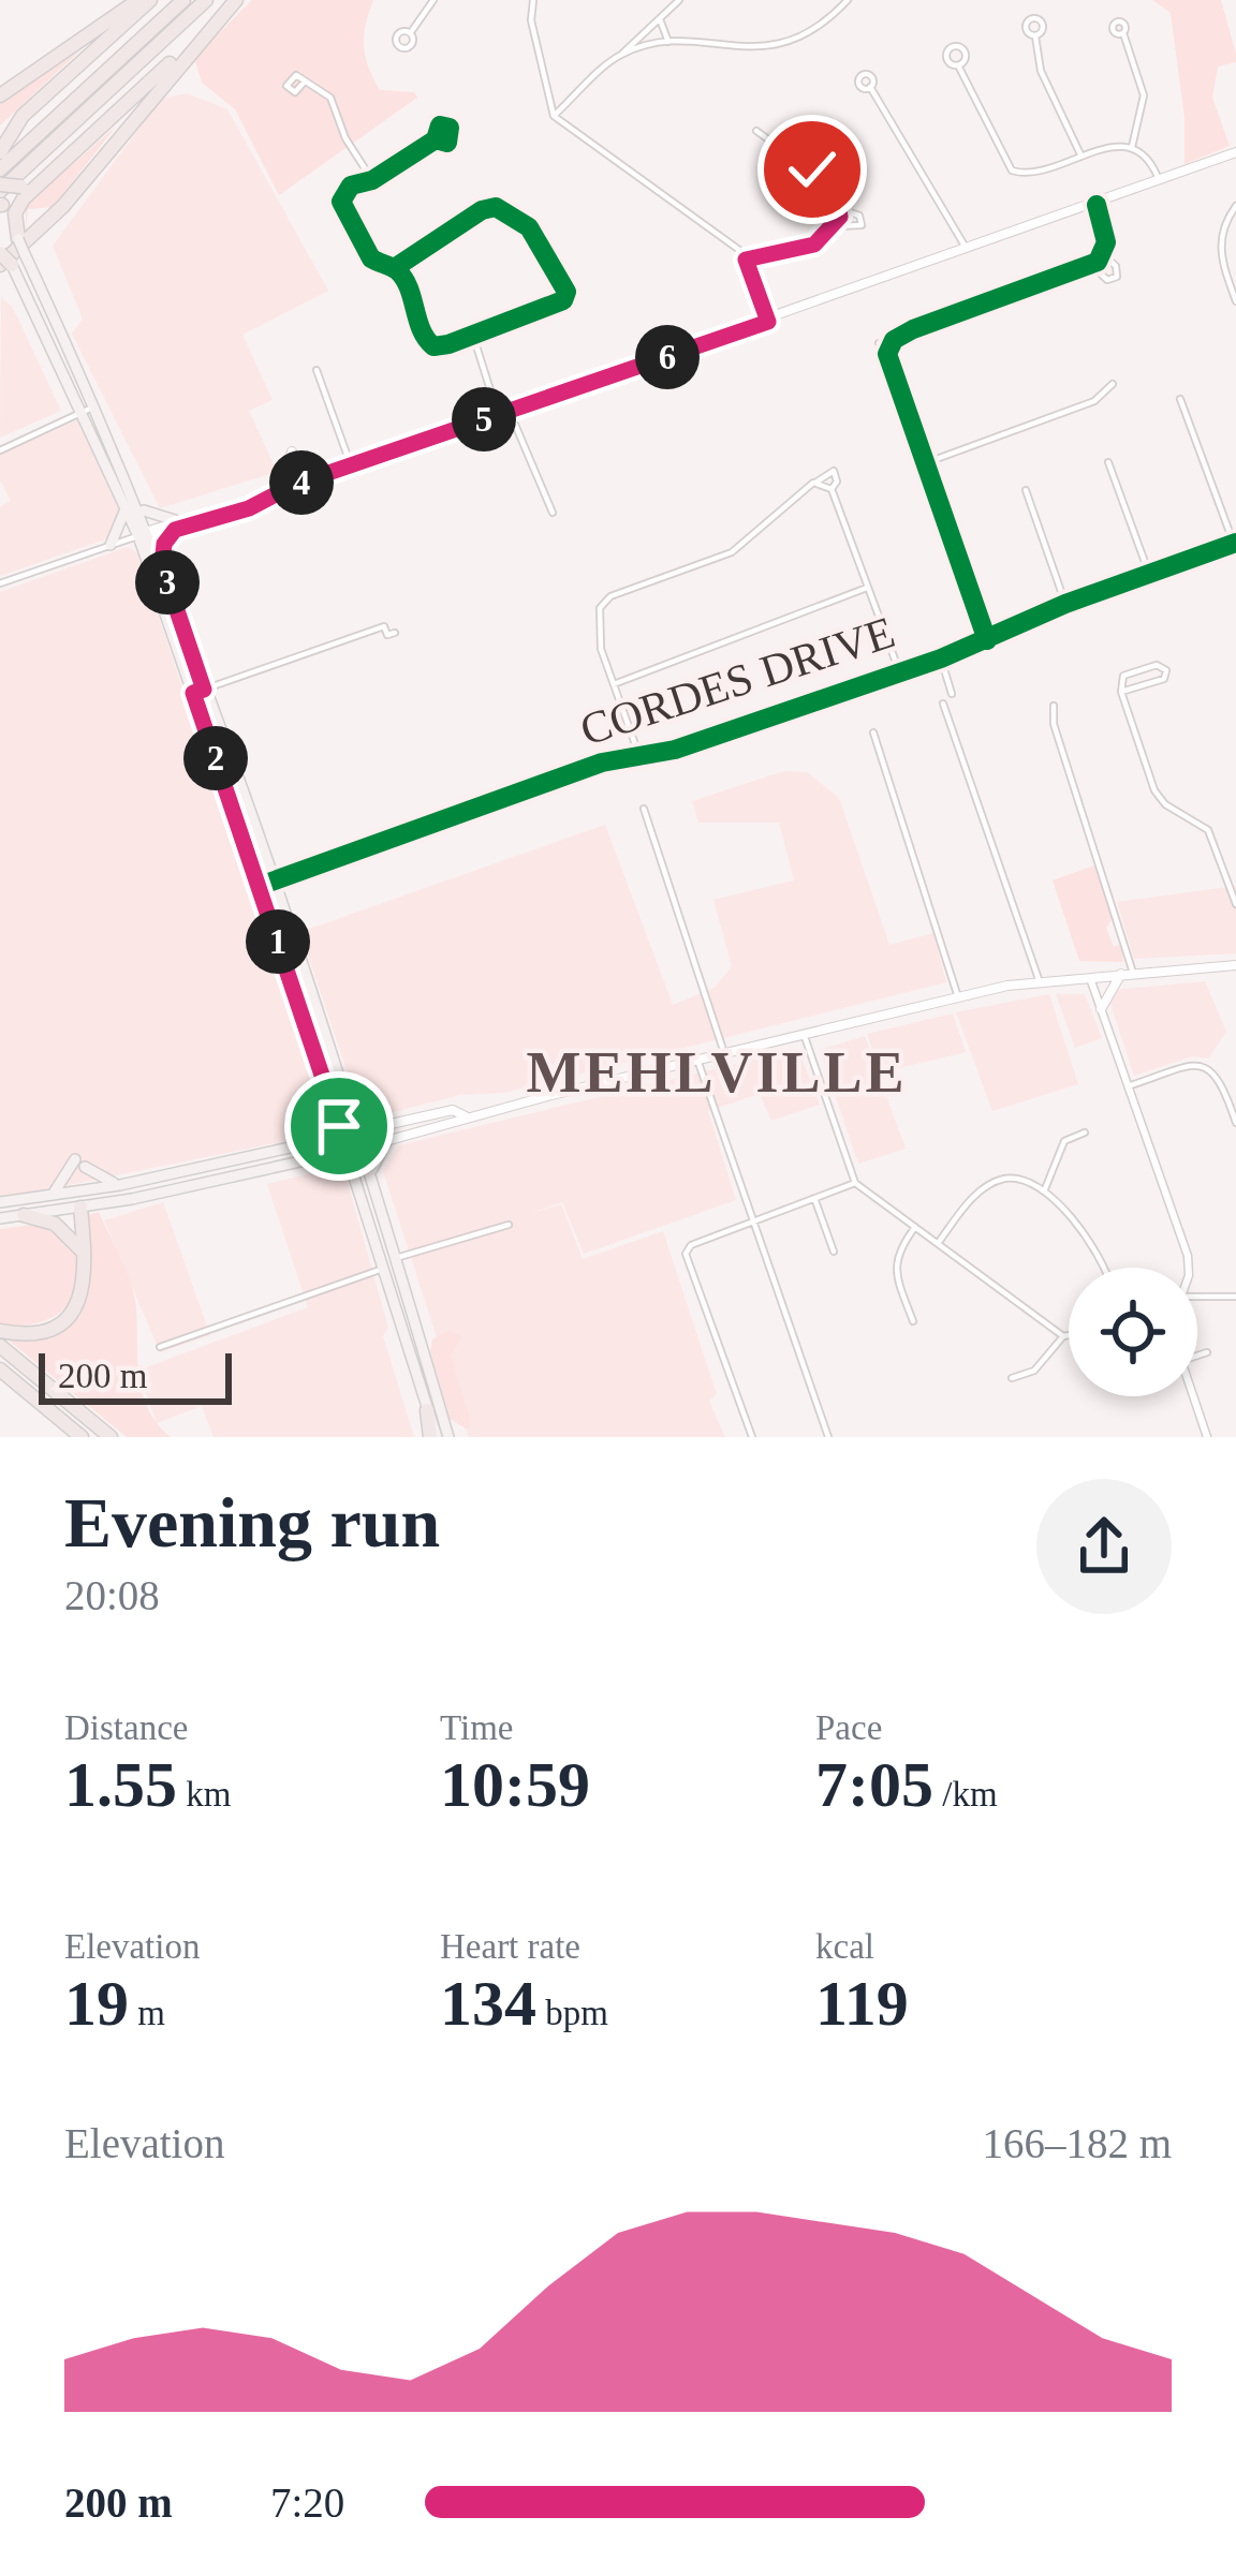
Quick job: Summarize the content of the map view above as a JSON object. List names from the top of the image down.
{
  "streets": {
    "street": ["CORDES DRIVE"]
  },
  "districts": ["MEHLVILLE"],
  "scale_bar": "200 m",
  "page": {
    "pins": [
      "6",
      "5",
      "4",
      "3",
      "2",
      "1"
    ],
    "scale": "200 m",
    "heading": ["Evening run", "20:08"],
    "stats": [
      ["Distance", "1.55 km"],
      ["Time", "10:59"],
      ["Pace", "7:05 /km"],
      ["Elevation", "19 m"],
      ["Heart rate", "134 bpm"],
      ["kcal", "119"]
    ],
    "chart": ["Elevation", "166–182 m"],
    "list": [
      {
        "name": "200 m",
        "note": "7:20"
      }
    ]
  }
}
